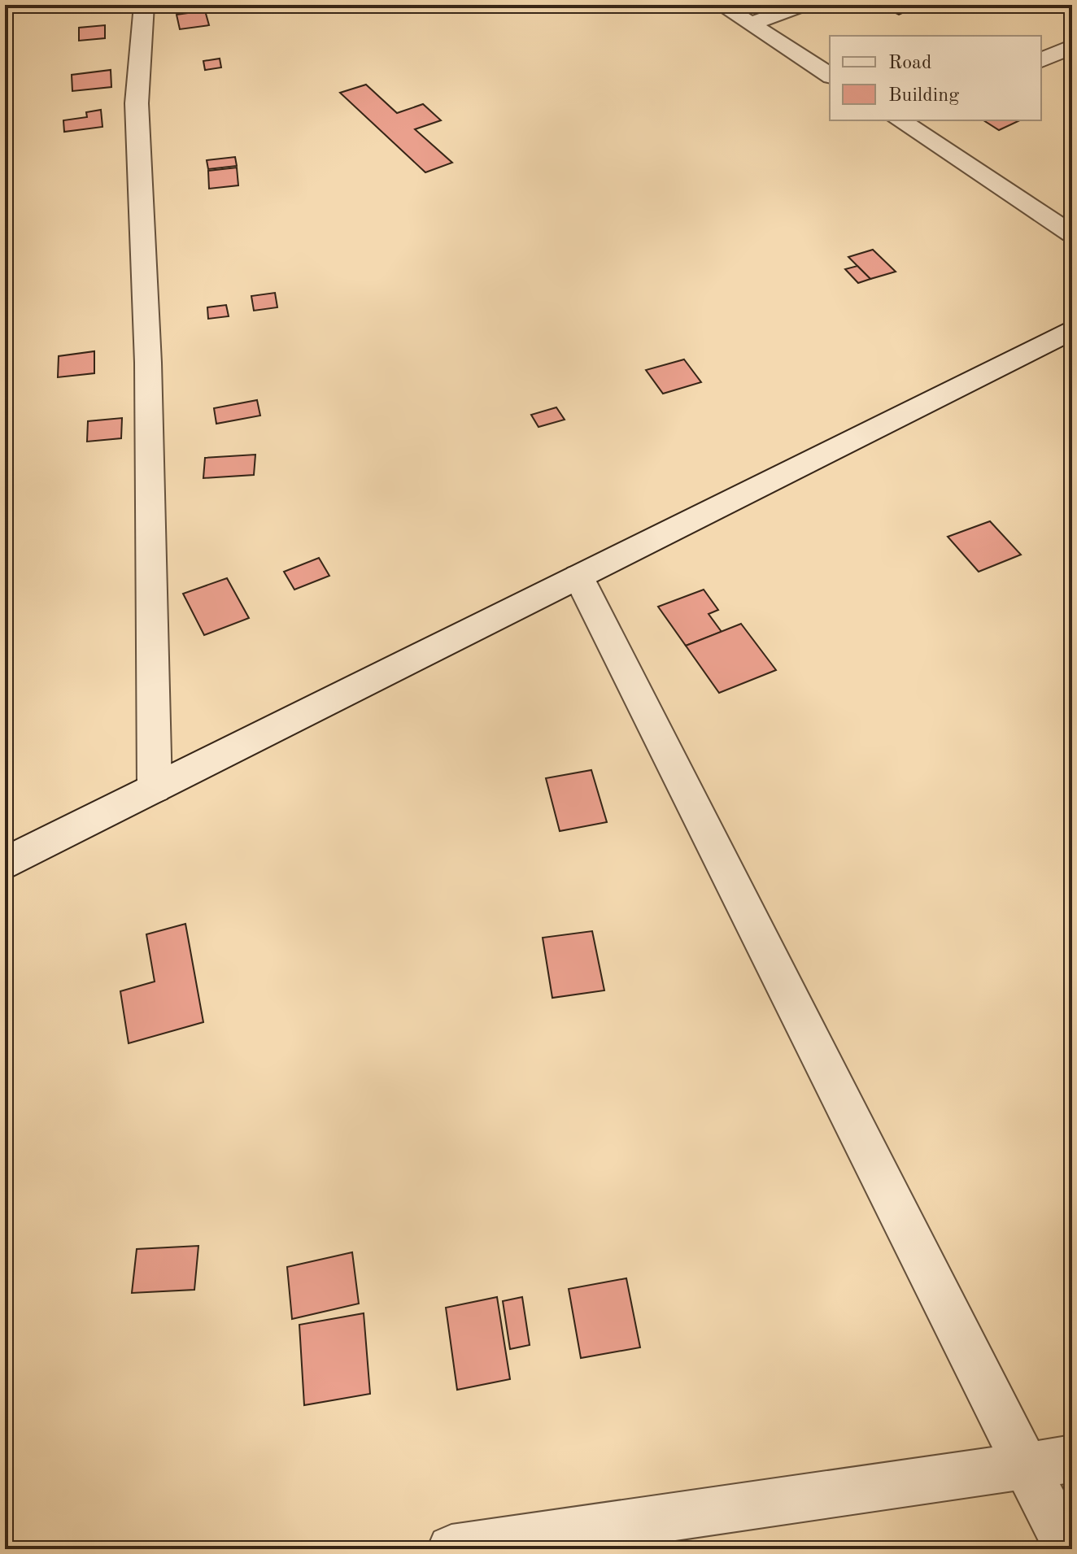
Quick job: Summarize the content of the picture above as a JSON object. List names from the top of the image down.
{
  "legend": ["Road", "Building"]
}
